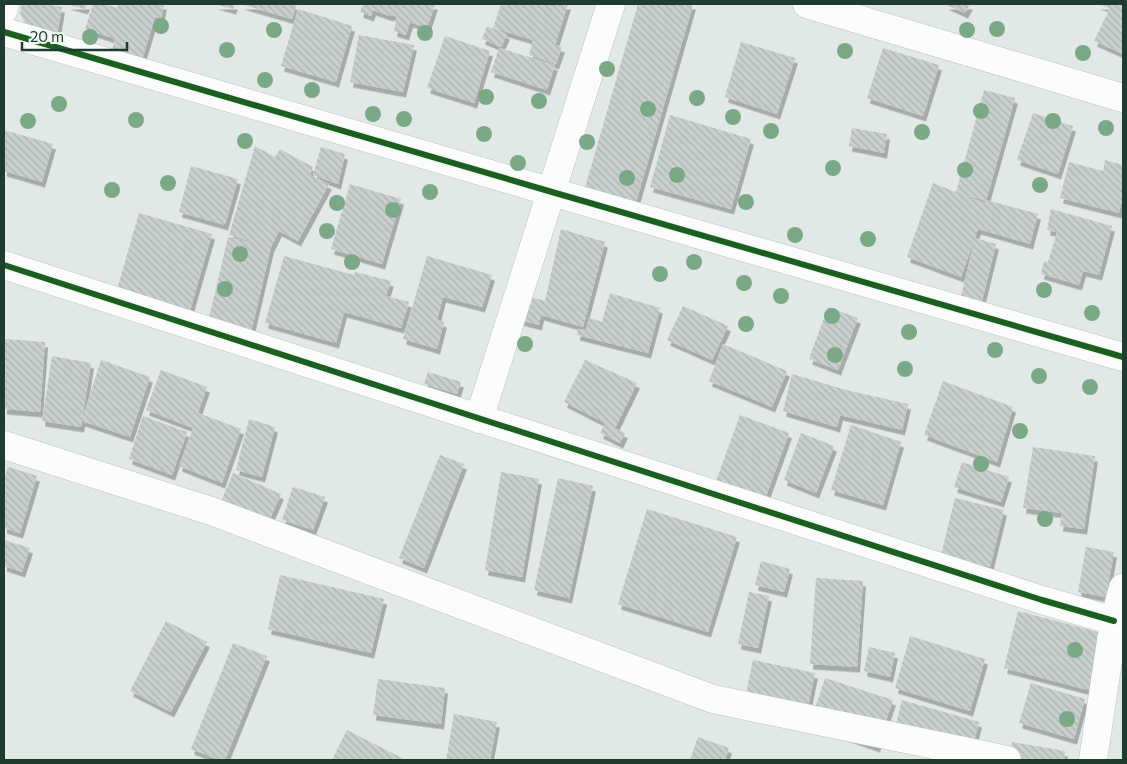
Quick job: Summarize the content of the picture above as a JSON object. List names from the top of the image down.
{
  "scale_bar": "20 m"
}
